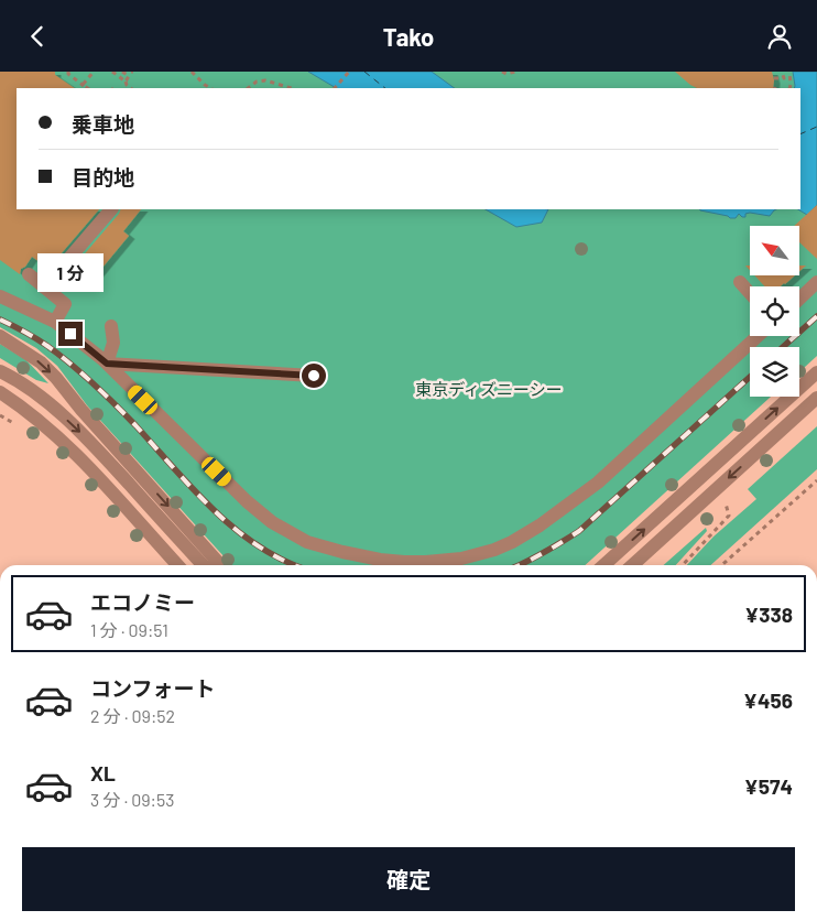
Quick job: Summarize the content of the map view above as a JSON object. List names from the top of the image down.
{
  "parks": ["東京ディズニーシー"],
  "north": "top left",
  "page": {
    "header": "Tako",
    "banner": ["乗車地", "目的地"],
    "bubble": "1 分",
    "list": [
      {
        "name": "エコノミー",
        "note": "1 分 · 09:51",
        "value": "¥338"
      },
      {
        "name": "コンフォート",
        "note": "2 分 · 09:52",
        "value": "¥456"
      },
      {
        "name": "XL",
        "note": "3 分 · 09:53",
        "value": "¥574"
      }
    ],
    "buttons": "確定"
  }
}
